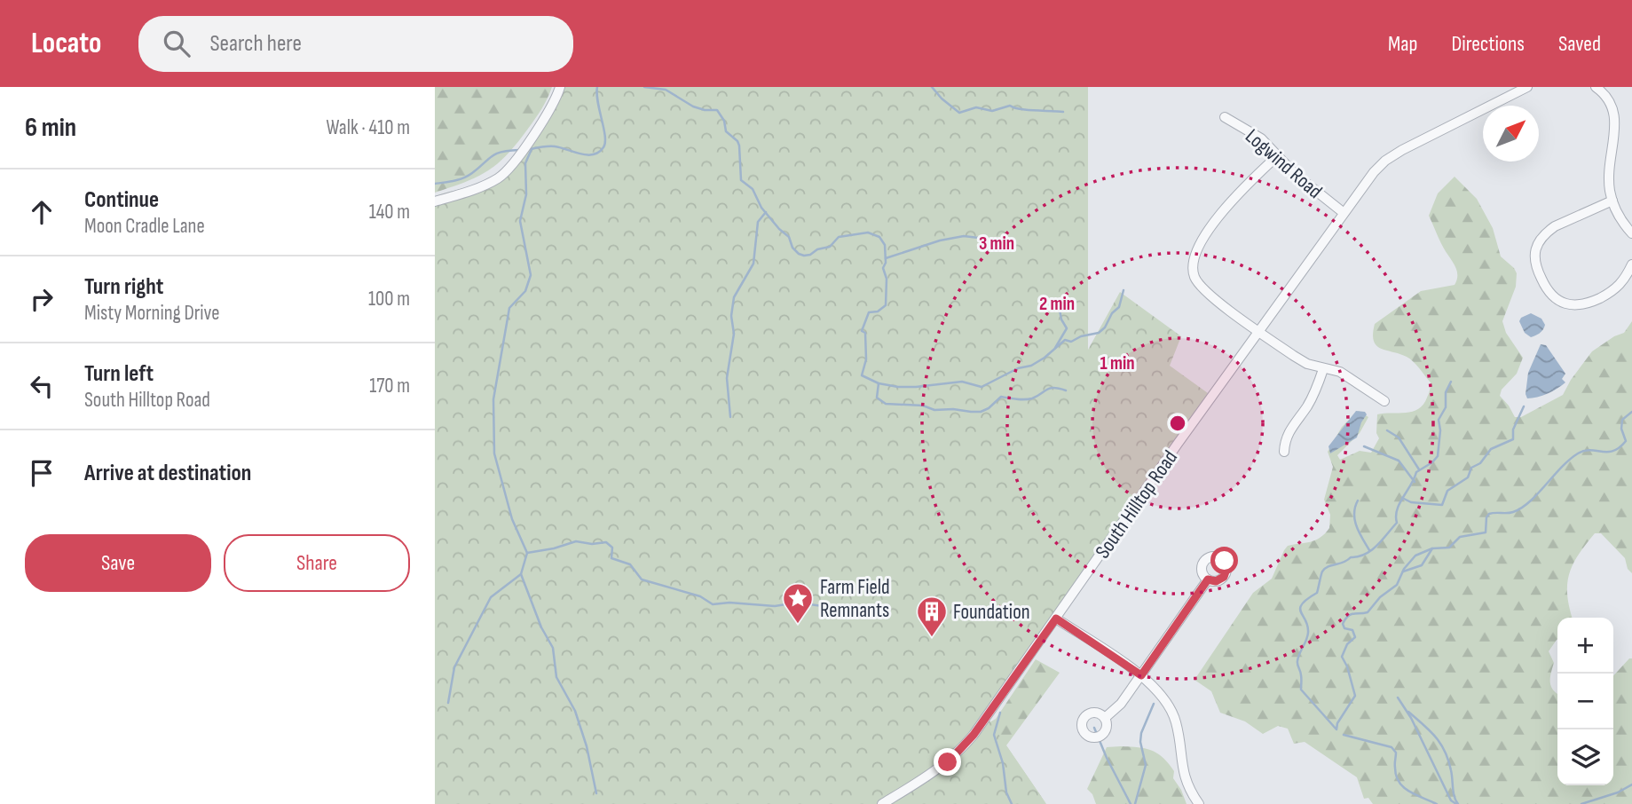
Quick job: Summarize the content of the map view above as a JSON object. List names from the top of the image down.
{
  "streets": {
    "street": ["Logwind Road", "South Hilltop Road"]
  },
  "crossings": [
    ["Logwind Road", "South Hilltop Road"]
  ],
  "places": {
    "place": ["Farm Field Remnants"],
    "building": ["Foundation"]
  },
  "north": "top right",
  "page": {
    "header": "Locato",
    "search": "Search here",
    "nav": ["Map", "Directions", "Saved"],
    "heading": ["6 min", "Walk · 410 m"],
    "list": [
      ["Continue", "Moon Cradle Lane", "140 m"],
      ["Turn right", "Misty Morning Drive", "100 m"],
      ["Turn left", "South Hilltop Road", "170 m"],
      "Arrive at destination"
    ],
    "buttons": ["Save", "Share"],
    "map_buttons": ["+", "−"]
  },
  "rings": ["3 min", "2 min", "1 min"]
}
